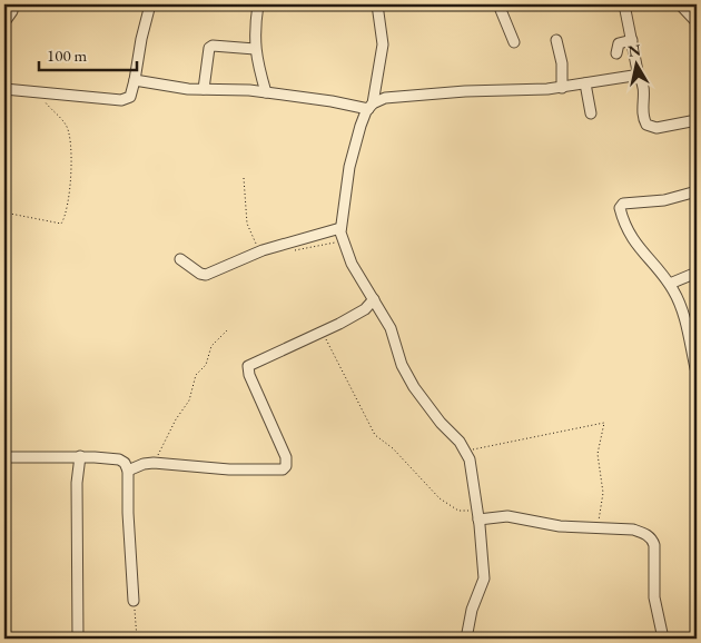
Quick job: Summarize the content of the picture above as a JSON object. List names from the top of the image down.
{
  "scale_bar": "100 m",
  "north": "top"
}
